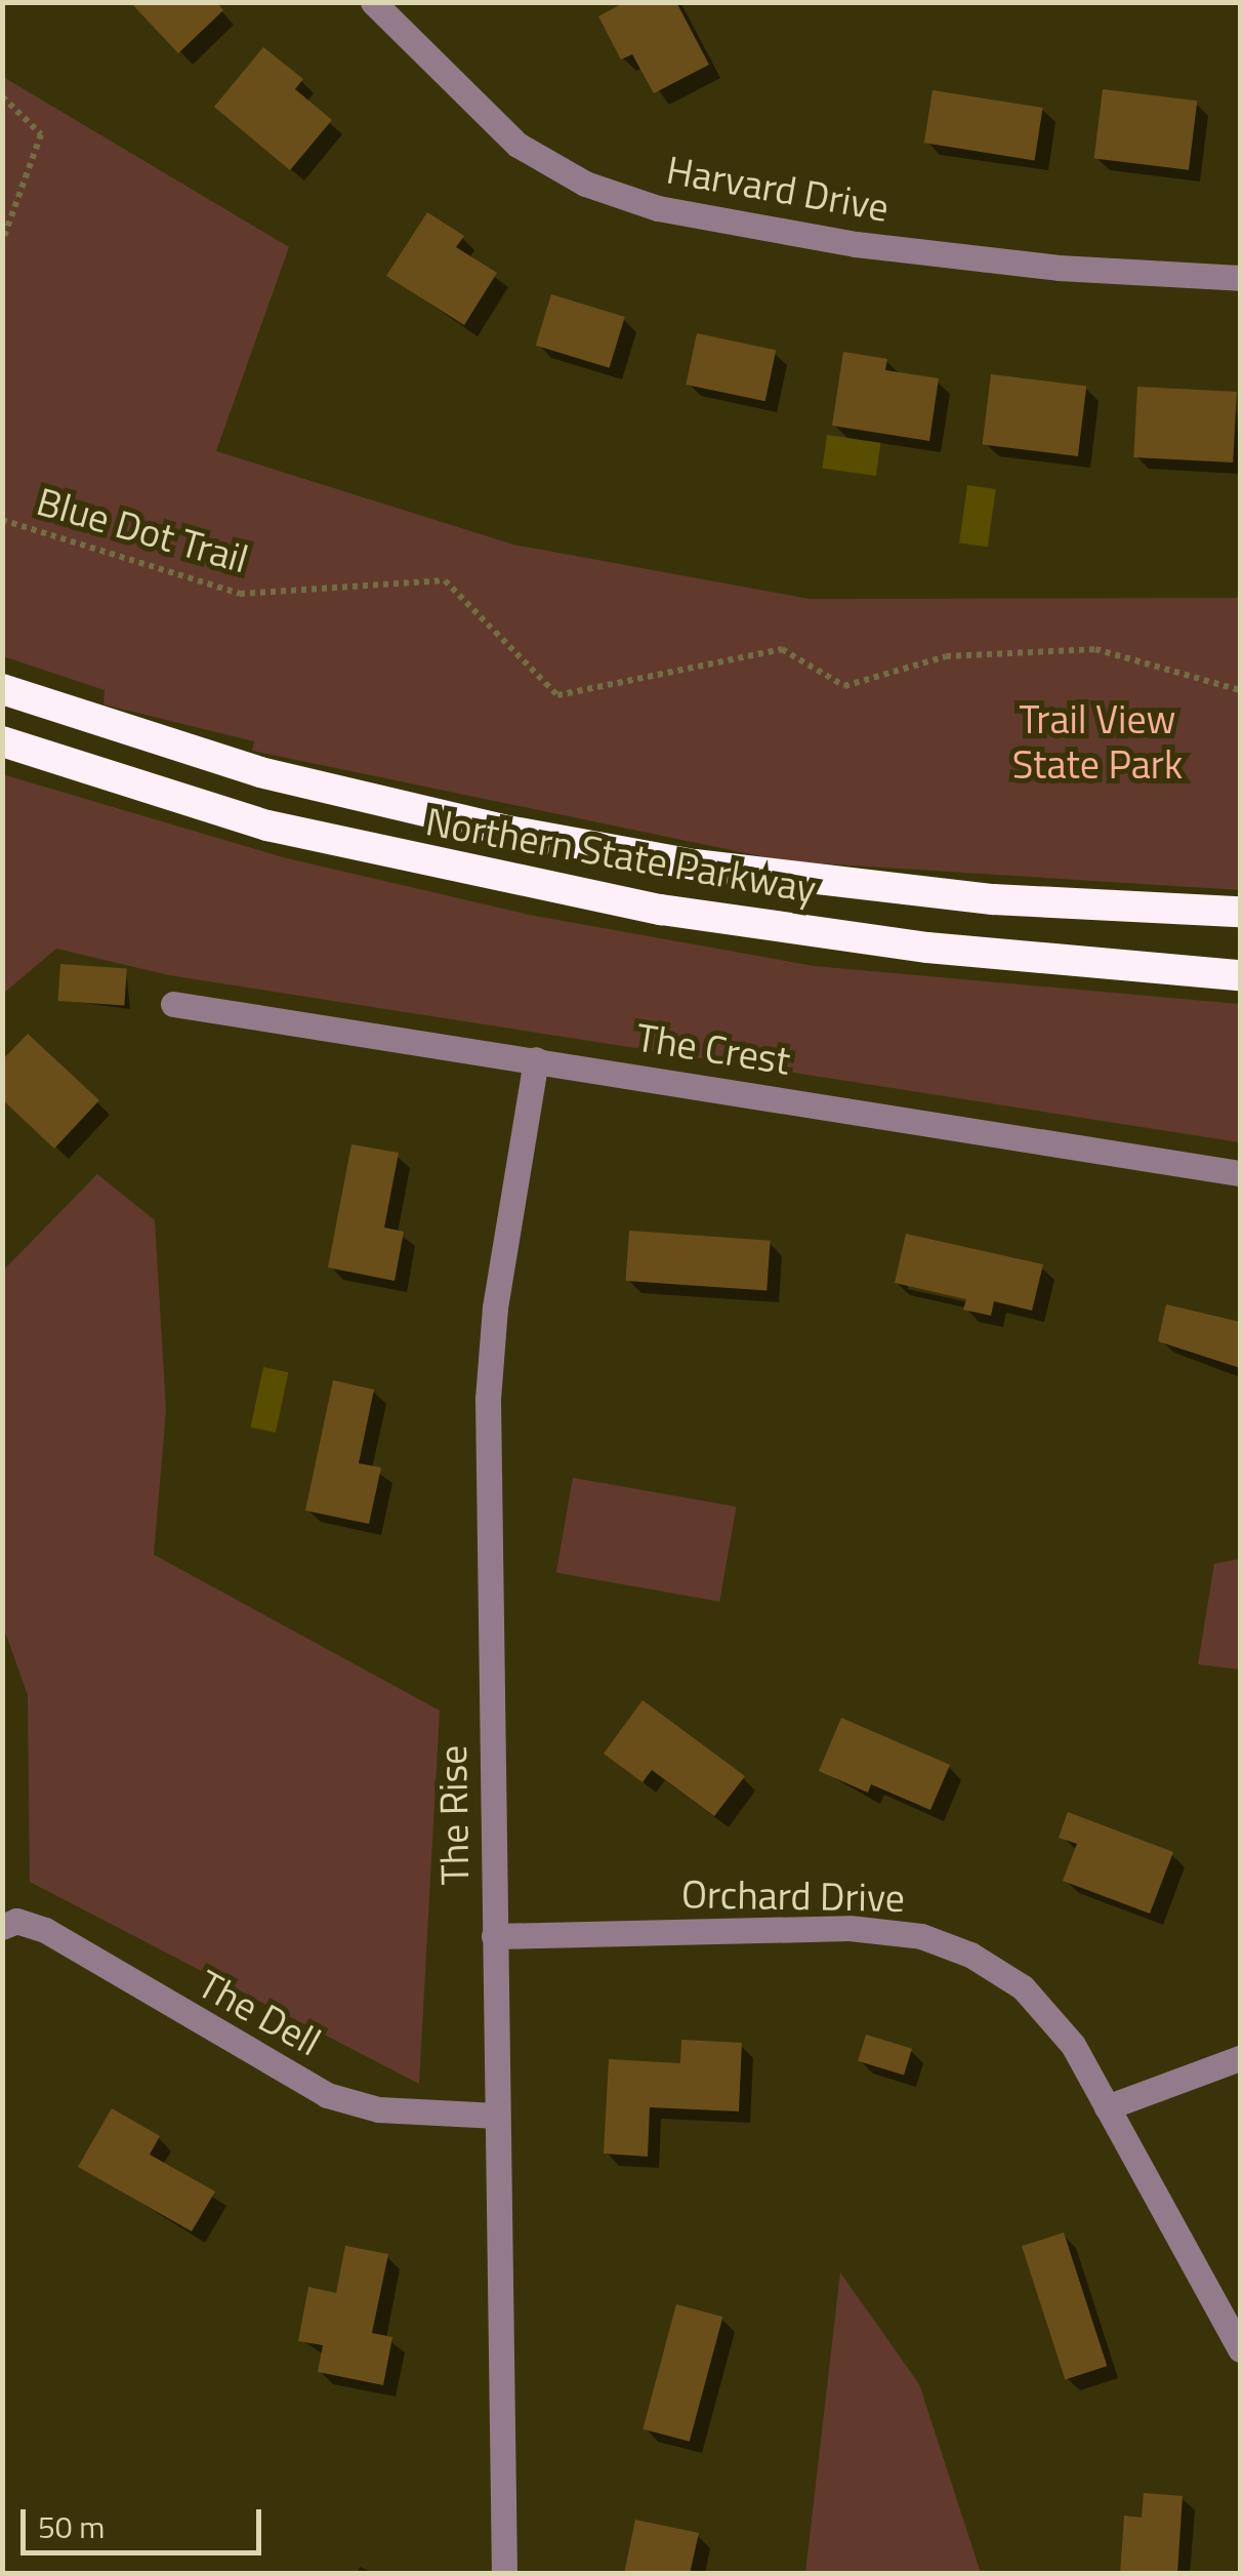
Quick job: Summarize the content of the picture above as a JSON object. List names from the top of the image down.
{
  "streets": {
    "highway": ["Northern State Parkway"],
    "street": [
      "Harvard Drive",
      "The Crest",
      "The Rise",
      "Orchard Drive",
      "The Dell"
    ],
    "path": ["Blue Dot Trail"]
  },
  "crossings": [
    ["The Crest", "The Rise"],
    ["The Rise", "Orchard Drive"],
    ["The Rise", "The Dell"]
  ],
  "parks": ["Trail View State Park"],
  "scale_bar": "50 m"
}
